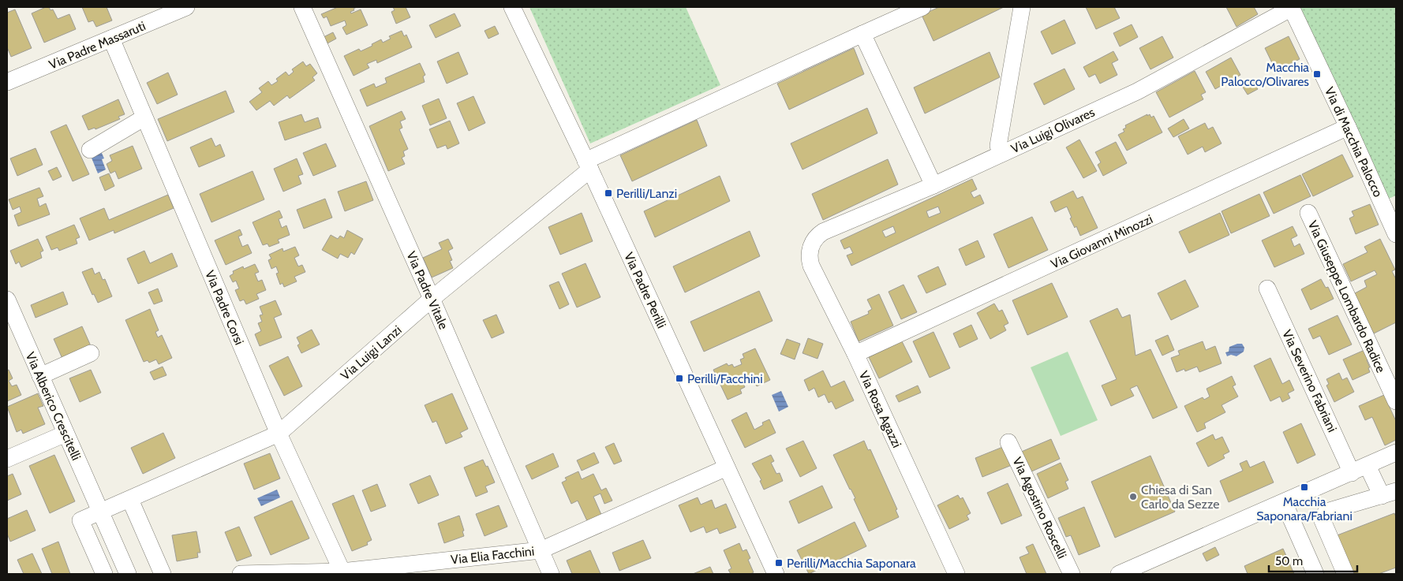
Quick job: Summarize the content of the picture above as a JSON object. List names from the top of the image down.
{
  "streets": {
    "street": [
      "Via Padre Massaruti",
      "Via Luigi Olivares",
      "Via di Macchia Palocco",
      "Via Giovanni Minozzi",
      "Via Padre Vitale",
      "Via Padre Perilli",
      "Via Giuseppe Lombardo Radice",
      "Via Padre Corsi",
      "Via Luigi Lanzi",
      "Via Severino Fabriani",
      "Via Alberico Crescitelli",
      "Via Rosa Agazzi",
      "Via Agostino Roscelli",
      "Via Elia Facchini"
    ]
  },
  "crossings": [
    ["Via Padre Massaruti", "Via Padre Corsi"],
    ["Via Luigi Olivares", "Via di Macchia Palocco"],
    ["Via Luigi Olivares", "Via Rosa Agazzi"],
    ["Via di Macchia Palocco", "Via Giovanni Minozzi"],
    ["Via Giovanni Minozzi", "Via Rosa Agazzi"],
    ["Via Padre Vitale", "Via Luigi Lanzi"],
    ["Via Padre Vitale", "Via Elia Facchini"],
    ["Via Padre Perilli", "Via Luigi Lanzi"],
    ["Via Padre Perilli", "Via Elia Facchini"],
    ["Via Padre Corsi", "Via Luigi Lanzi"],
    ["Via Padre Corsi", "Via Elia Facchini"],
    ["Via Luigi Lanzi", "Via Alberico Crescitelli"]
  ],
  "places": {
    "transit": [
      "Macchia Palocco/Olivares",
      "Perilli/Lanzi",
      "Perilli/Facchini",
      "Macchia Saponara/Fabriani",
      "Perilli/Macchia Saponara"
    ],
    "other": ["Chiesa di San Carlo da Sezze"]
  },
  "scale_bar": "50 m"
}
